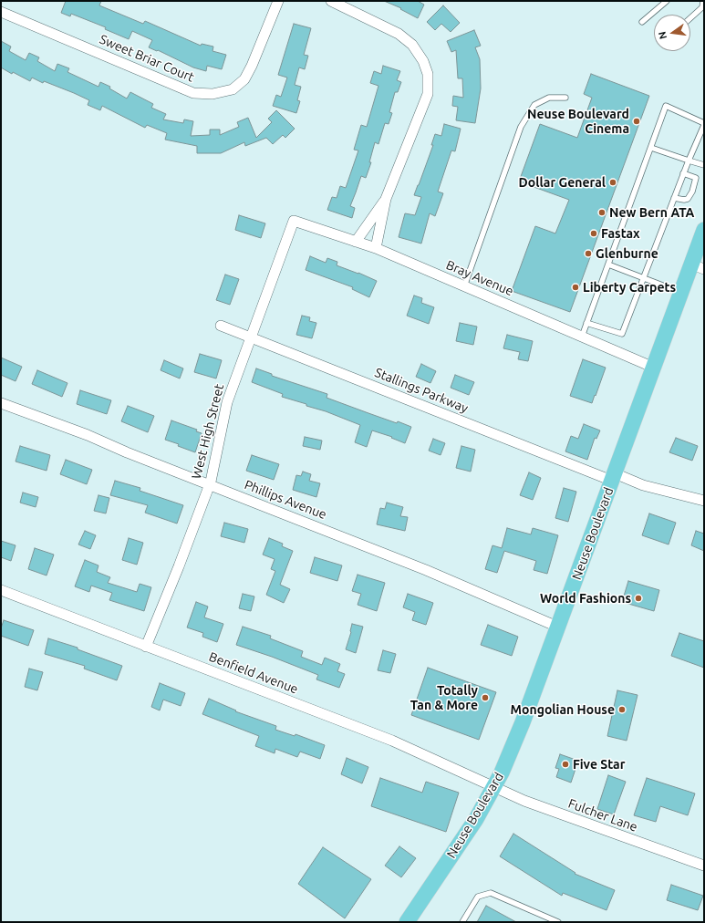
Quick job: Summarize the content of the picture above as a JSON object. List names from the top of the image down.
{
  "streets": {
    "main road": ["Neuse Boulevard"],
    "street": [
      "Sweet Briar Court",
      "Bray Avenue",
      "Stallings Parkway",
      "West High Street",
      "Phillips Avenue",
      "Benfield Avenue",
      "Fulcher Lane"
    ]
  },
  "crossings": [
    ["Bray Avenue", "West High Street"],
    ["Bray Avenue", "Neuse Boulevard"],
    ["Stallings Parkway", "West High Street"],
    ["Stallings Parkway", "Neuse Boulevard"],
    ["West High Street", "Phillips Avenue"],
    ["West High Street", "Benfield Avenue"],
    ["Phillips Avenue", "Neuse Boulevard"],
    ["Neuse Boulevard", "Benfield Avenue"],
    ["Neuse Boulevard", "Fulcher Lane"],
    ["Benfield Avenue", "Fulcher Lane"]
  ],
  "places": [
    "Neuse Boulevard Cinema",
    "Dollar General",
    "New Bern ATA",
    "Fastax",
    "Glenburne",
    "Liberty Carpets",
    "World Fashions",
    "Totally Tan & More",
    "Mongolian House",
    "Five Star"
  ],
  "north": "left"
}
